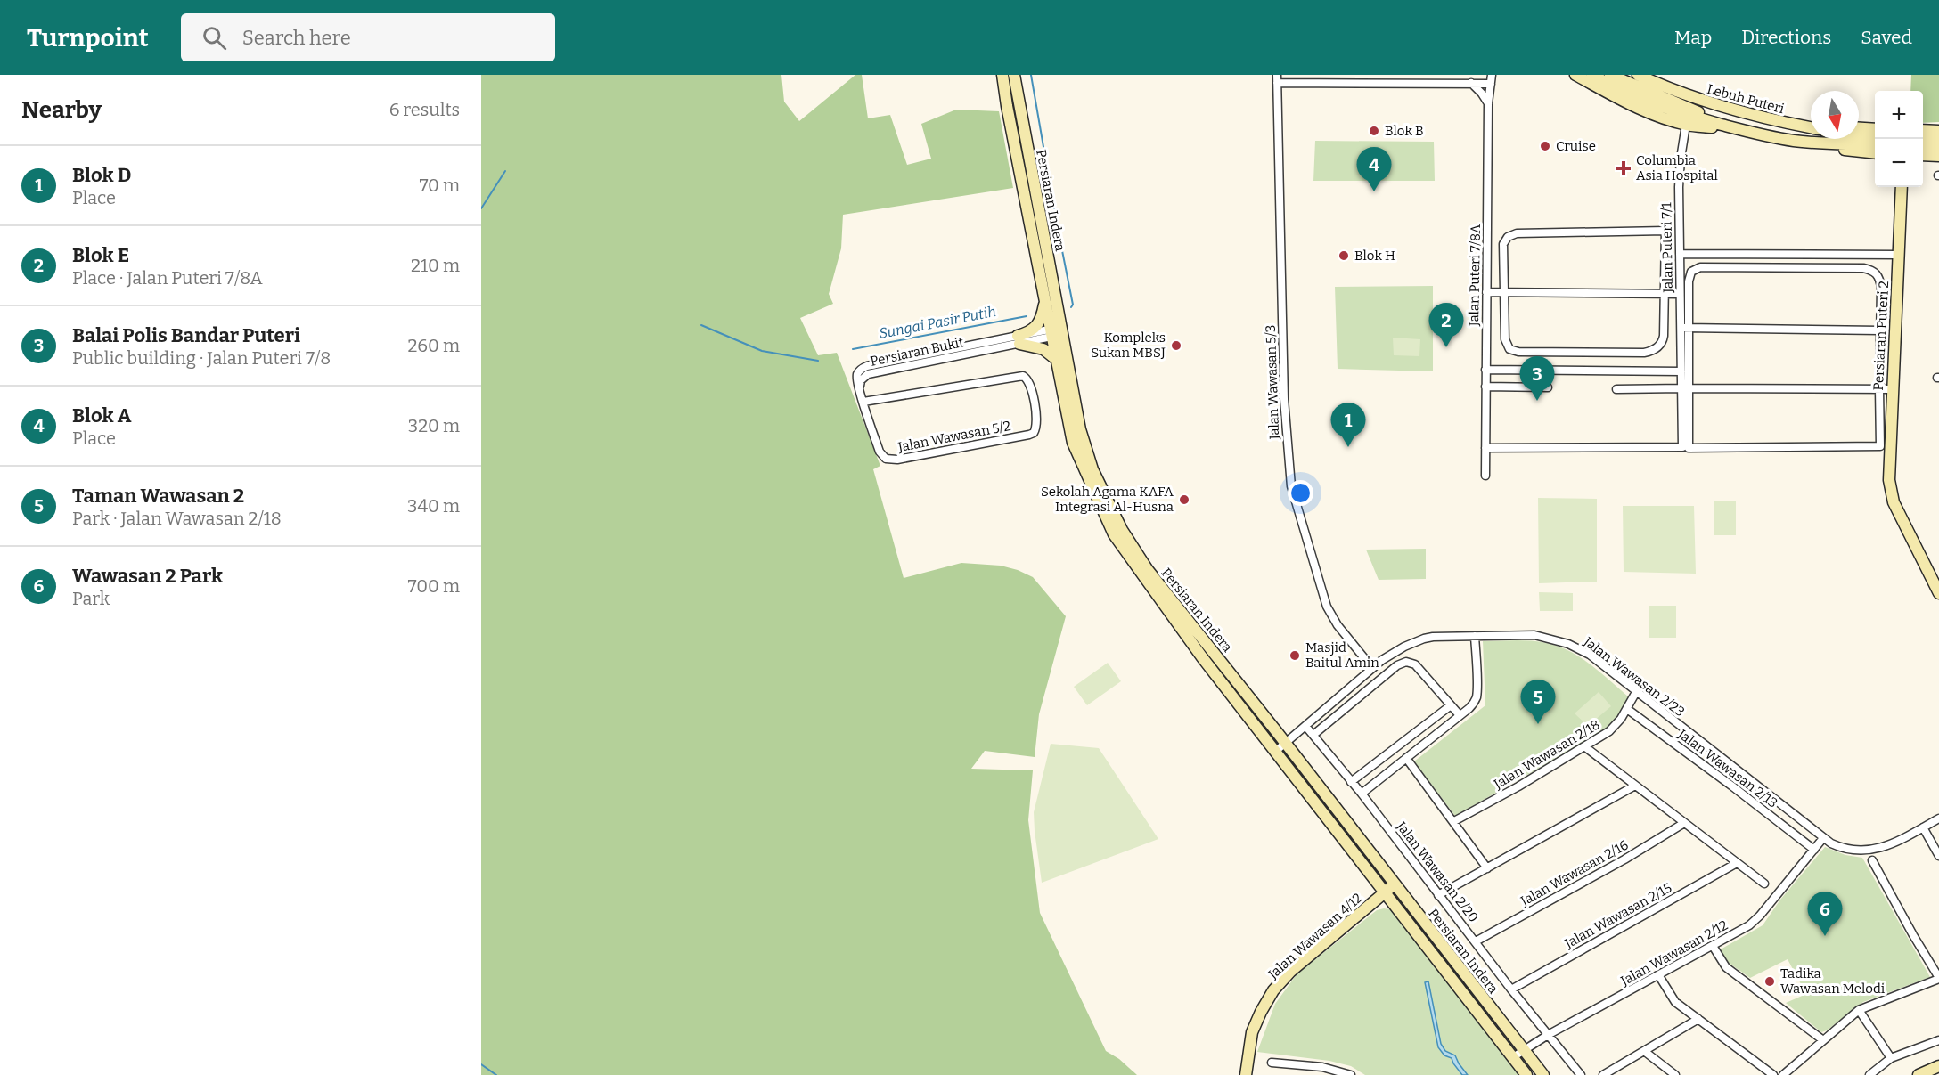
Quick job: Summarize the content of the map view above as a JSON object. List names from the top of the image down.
{
  "streets": {
    "main road": [
      "Lebuh Puteri",
      "Persiaran Indera",
      "Persiaran Puteri 2",
      "Jalan Wawasan 4/12"
    ],
    "street": [
      "Jalan Puteri 7/1",
      "Jalan Puteri 7/8A",
      "Persiaran Bukit",
      "Jalan Wawasan 5/3",
      "Jalan Wawasan 5/2",
      "Jalan Wawasan 2/23",
      "Jalan Wawasan 2/18",
      "Jalan Wawasan 2/13",
      "Jalan Wawasan 2/20",
      "Jalan Wawasan 2/16",
      "Jalan Wawasan 2/15",
      "Jalan Wawasan 2/12"
    ]
  },
  "crossings": [
    ["Persiaran Indera", "Persiaran Bukit"],
    ["Persiaran Indera", "Jalan Wawasan 2/23"],
    ["Persiaran Indera", "Jalan Wawasan 4/12"],
    ["Persiaran Indera", "Jalan Wawasan 2/12"],
    ["Persiaran Bukit", "Jalan Wawasan 5/2"],
    ["Jalan Wawasan 5/3", "Jalan Wawasan 2/23"],
    ["Jalan Wawasan 2/23", "Jalan Wawasan 2/18"],
    ["Jalan Wawasan 2/23", "Jalan Wawasan 2/20"],
    ["Jalan Wawasan 2/23", "Jalan Wawasan 2/12"],
    ["Jalan Wawasan 2/18", "Jalan Wawasan 2/13"],
    ["Jalan Wawasan 2/13", "Jalan Wawasan 2/12"],
    ["Jalan Wawasan 2/20", "Jalan Wawasan 2/16"],
    ["Jalan Wawasan 2/20", "Jalan Wawasan 2/15"],
    ["Jalan Wawasan 2/20", "Jalan Wawasan 2/12"]
  ],
  "water": ["Sungai Pasir Putih"],
  "places": {
    "other": [
      "Blok B",
      "Cruise",
      "Blok H",
      "Kompleks Sukan MBSJ",
      "Sekolah Agama KAFA Integrasi Al-Husna",
      "Masjid Baitul Amin",
      "Tadika Wawasan Melodi"
    ],
    "health": ["Columbia Asia Hospital"]
  },
  "north": "bottom",
  "page": {
    "header": "Turnpoint",
    "search": "Search here",
    "nav": ["Map", "Directions", "Saved"],
    "heading": ["Nearby", "6 results"],
    "map_buttons": ["+", "−"],
    "list": [
      {
        "mark": "1",
        "name": "Blok D",
        "note": "Place",
        "value": "70 m"
      },
      {
        "mark": "2",
        "name": "Blok E",
        "note": "Place · Jalan Puteri 7/8A",
        "value": "210 m"
      },
      {
        "mark": "3",
        "name": "Balai Polis Bandar Puteri",
        "note": "Public building · Jalan Puteri 7/8",
        "value": "260 m"
      },
      {
        "mark": "4",
        "name": "Blok A",
        "note": "Place",
        "value": "320 m"
      },
      {
        "mark": "5",
        "name": "Taman Wawasan 2",
        "note": "Park · Jalan Wawasan 2/18",
        "value": "340 m"
      },
      {
        "mark": "6",
        "name": "Wawasan 2 Park",
        "note": "Park",
        "value": "700 m"
      }
    ],
    "pins": [
      "4",
      "2",
      "3",
      "1",
      "5",
      "6"
    ]
  }
}
